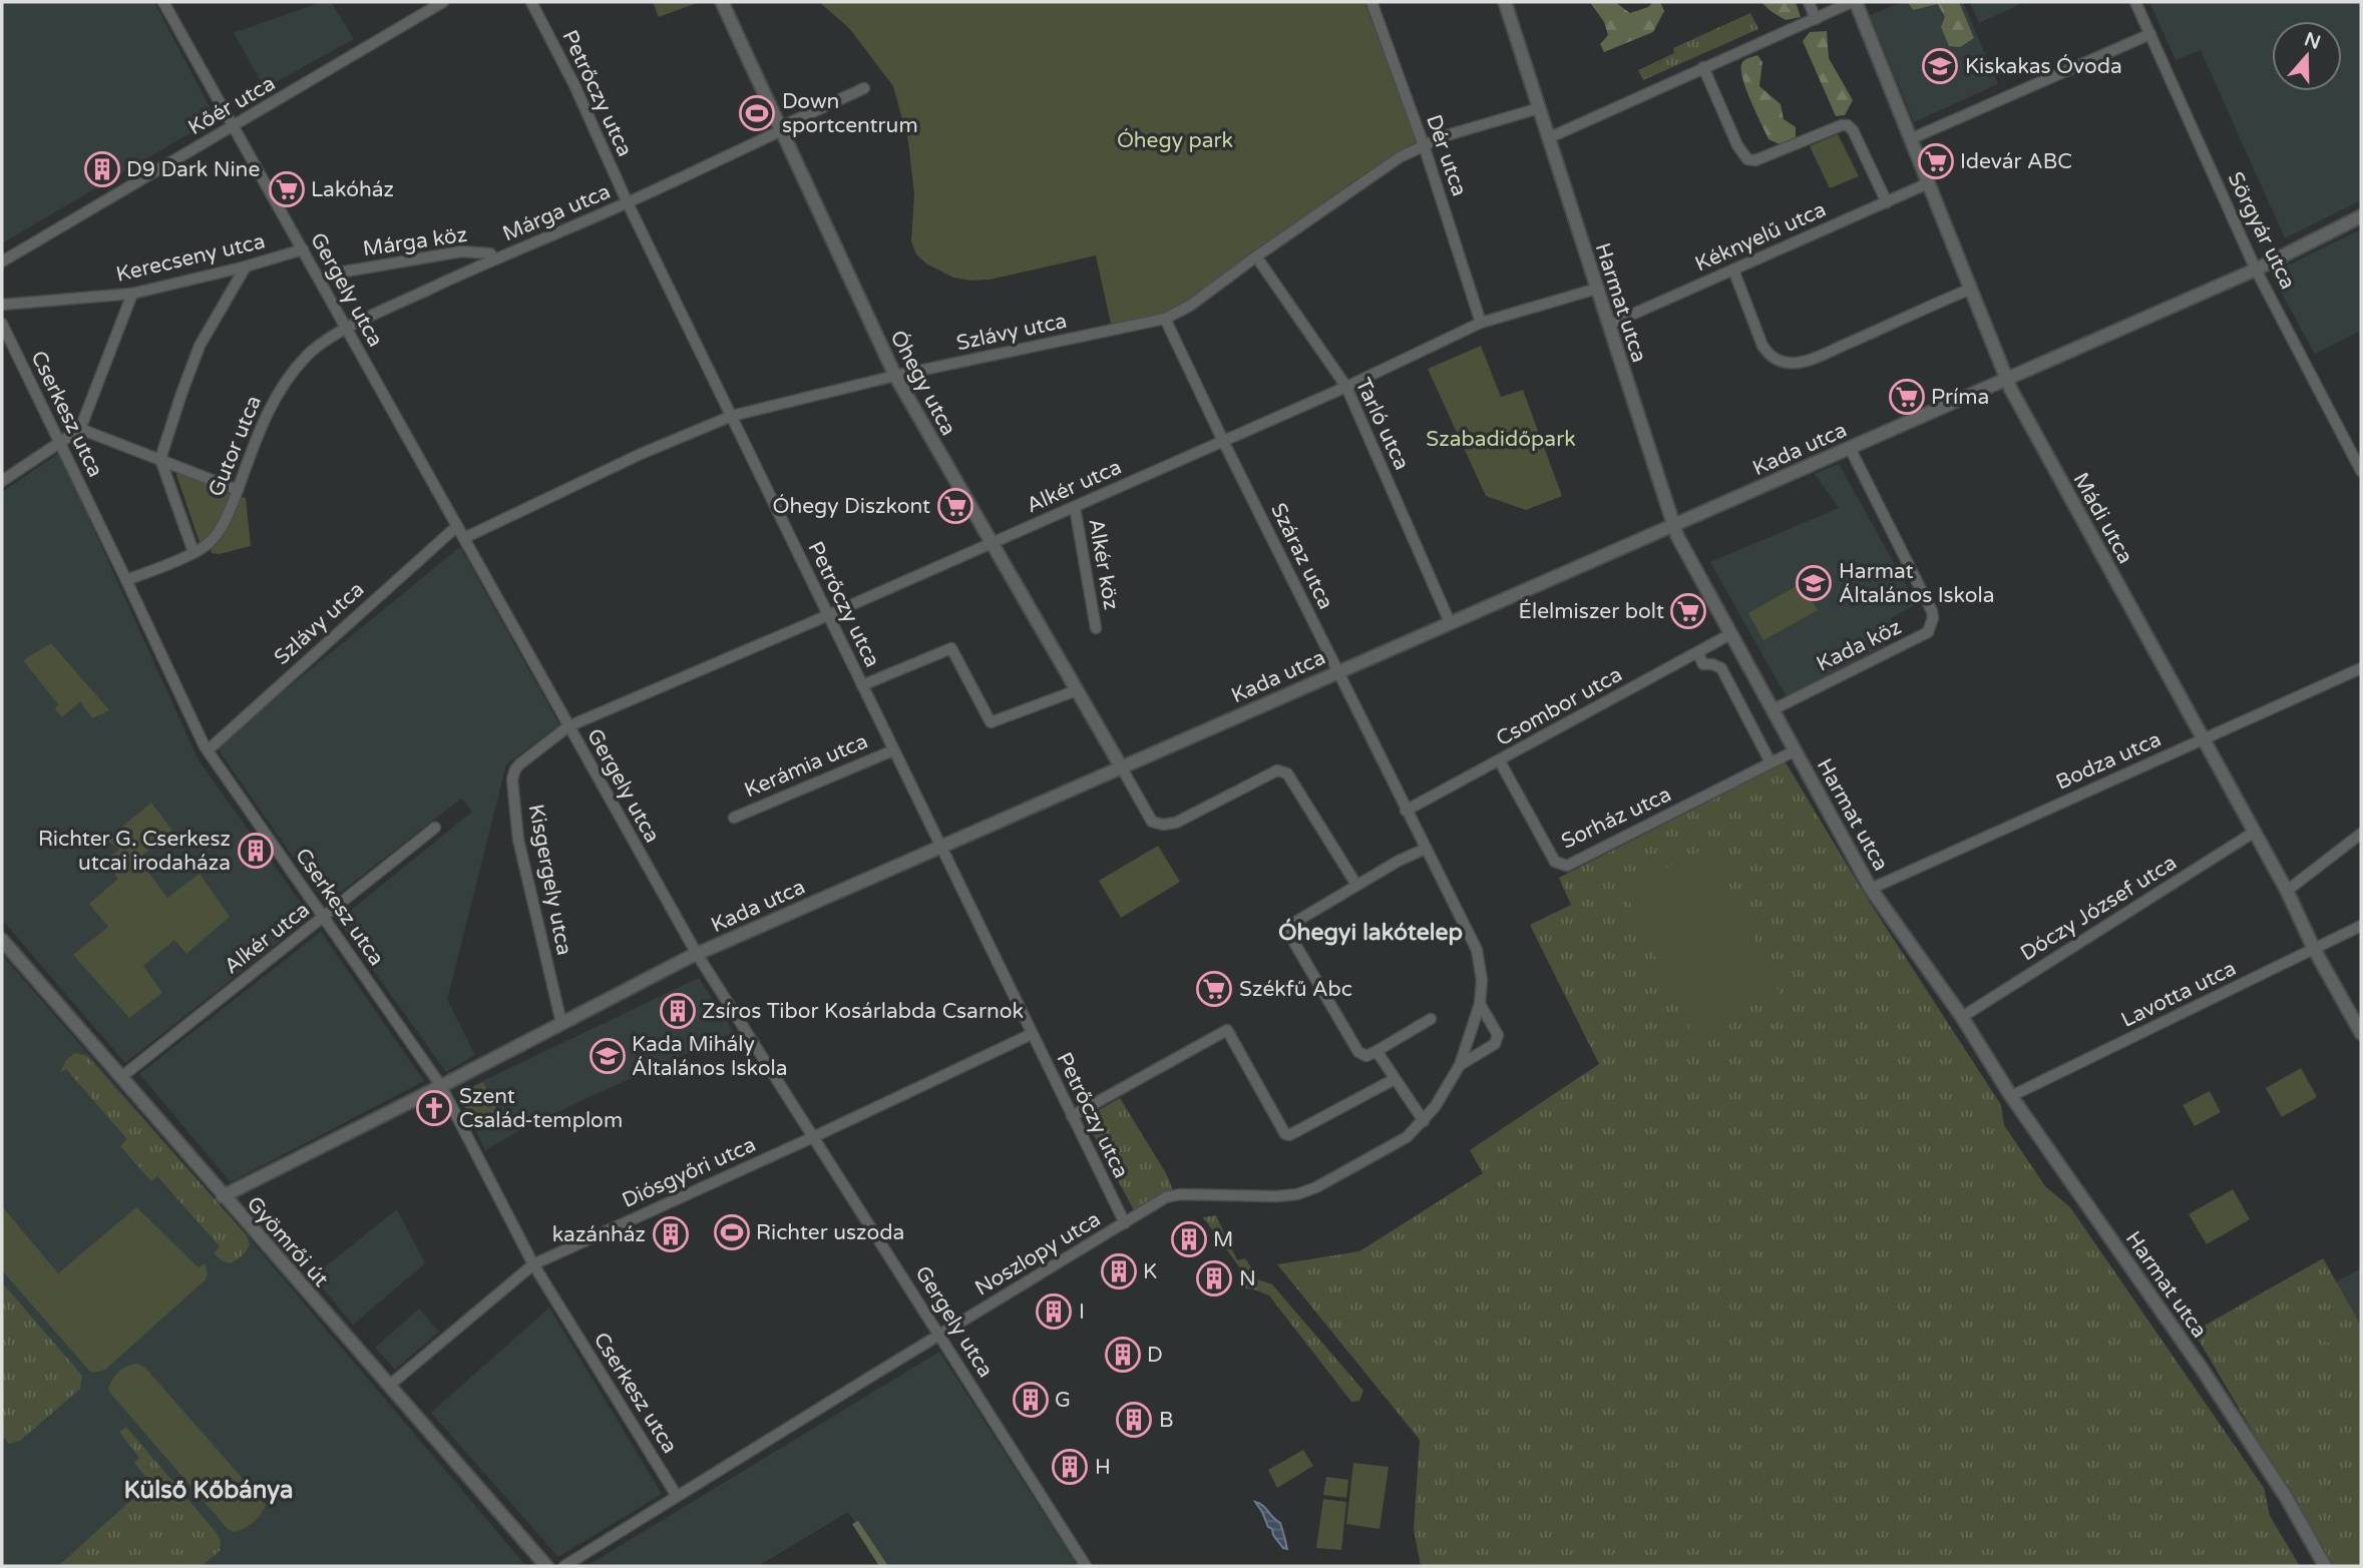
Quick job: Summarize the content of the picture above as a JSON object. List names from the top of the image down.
{
  "streets": {
    "street": [
      "Petrőczy utca",
      "Kőér utca",
      "Dér utca",
      "Márga utca",
      "Sörgyár utca",
      "Kéknyelű utca",
      "Márga köz",
      "Kerecseny utca",
      "Gergely utca",
      "Harmat utca",
      "Szlávy utca",
      "Óhegy utca",
      "Cserkesz utca",
      "Tarló utca",
      "Gutor utca",
      "Kada utca",
      "Alkér utca",
      "Mádi utca",
      "Száraz utca",
      "Alkér köz",
      "Kada köz",
      "Csombor utca",
      "Bodza utca",
      "Kerámia utca",
      "Sorház utca",
      "Kisgergely utca",
      "Dóczy József utca",
      "Lavotta utca",
      "Diósgyőri utca",
      "Gyömrői út",
      "Noszlopy utca"
    ]
  },
  "crossings": [
    ["Petrőczy utca", "Márga utca"],
    ["Petrőczy utca", "Szlávy utca"],
    ["Petrőczy utca", "Kada utca"],
    ["Petrőczy utca", "Alkér utca"],
    ["Petrőczy utca", "Kerámia utca"],
    ["Petrőczy utca", "Diósgyőri utca"],
    ["Petrőczy utca", "Noszlopy utca"],
    ["Kőér utca", "Gergely utca"],
    ["Dér utca", "Szlávy utca"],
    ["Dér utca", "Alkér utca"],
    ["Márga utca", "Márga köz"],
    ["Márga utca", "Gergely utca"],
    ["Márga utca", "Óhegy utca"],
    ["Márga utca", "Gutor utca"],
    ["Sörgyár utca", "Kada utca"],
    ["Kéknyelű utca", "Harmat utca"],
    ["Kéknyelű utca", "Mádi utca"],
    ["Kerecseny utca", "Gergely utca"],
    ["Gergely utca", "Szlávy utca"],
    ["Gergely utca", "Gutor utca"],
    ["Gergely utca", "Kada utca"],
    ["Gergely utca", "Alkér utca"],
    ["Gergely utca", "Kisgergely utca"],
    ["Gergely utca", "Diósgyőri utca"],
    ["Gergely utca", "Noszlopy utca"],
    ["Harmat utca", "Szlávy utca"],
    ["Harmat utca", "Kada utca"],
    ["Harmat utca", "Alkér utca"],
    ["Harmat utca", "Kada köz"],
    ["Harmat utca", "Csombor utca"],
    ["Harmat utca", "Bodza utca"],
    ["Harmat utca", "Sorház utca"],
    ["Harmat utca", "Dóczy József utca"],
    ["Harmat utca", "Lavotta utca"],
    ["Szlávy utca", "Óhegy utca"],
    ["Szlávy utca", "Cserkesz utca"],
    ["Szlávy utca", "Tarló utca"],
    ["Szlávy utca", "Száraz utca"],
    ["Óhegy utca", "Kada utca"],
    ["Óhegy utca", "Alkér utca"],
    ["Cserkesz utca", "Gutor utca"],
    ["Cserkesz utca", "Kada utca"],
    ["Cserkesz utca", "Alkér utca"],
    ["Cserkesz utca", "Diósgyőri utca"],
    ["Cserkesz utca", "Noszlopy utca"],
    ["Tarló utca", "Kada utca"],
    ["Tarló utca", "Alkér utca"],
    ["Kada utca", "Mádi utca"],
    ["Kada utca", "Száraz utca"],
    ["Kada utca", "Kada köz"],
    ["Kada utca", "Kisgergely utca"],
    ["Kada utca", "Gyömrői út"],
    ["Alkér utca", "Száraz utca"],
    ["Alkér utca", "Alkér köz"],
    ["Alkér utca", "Kisgergely utca"],
    ["Alkér utca", "Gyömrői út"],
    ["Mádi utca", "Bodza utca"],
    ["Mádi utca", "Dóczy József utca"],
    ["Mádi utca", "Lavotta utca"],
    ["Száraz utca", "Csombor utca"],
    ["Száraz utca", "Noszlopy utca"],
    ["Csombor utca", "Sorház utca"],
    ["Csombor utca", "Noszlopy utca"],
    ["Diósgyőri utca", "Gyömrői út"]
  ],
  "districts": ["Óhegyi lakótelep", "Külső Kőbánya"],
  "parks": ["Óhegy park", "Szabadidőpark"],
  "places": {
    "school or university": ["Kiskakas Óvoda", "Harmat Általános Iskola", "Kada Mihály Általános Iskola"],
    "sports": ["Down sportcentrum", "Richter uszoda"],
    "supermarket": [
      "Idevár ABC",
      "Lakóház",
      "Príma",
      "Óhegy Diszkont",
      "Élelmiszer bolt",
      "Székfű Abc"
    ],
    "building": [
      "D9 Dark Nine",
      "Richter G. Cserkesz utcai irodaháza",
      "Zsíros Tibor Kosárlabda Csarnok",
      "kazánház",
      "M",
      "K",
      "N",
      "I",
      "D",
      "G",
      "B",
      "H"
    ],
    "church": ["Szent Család-templom"]
  },
  "north": "top"
}
